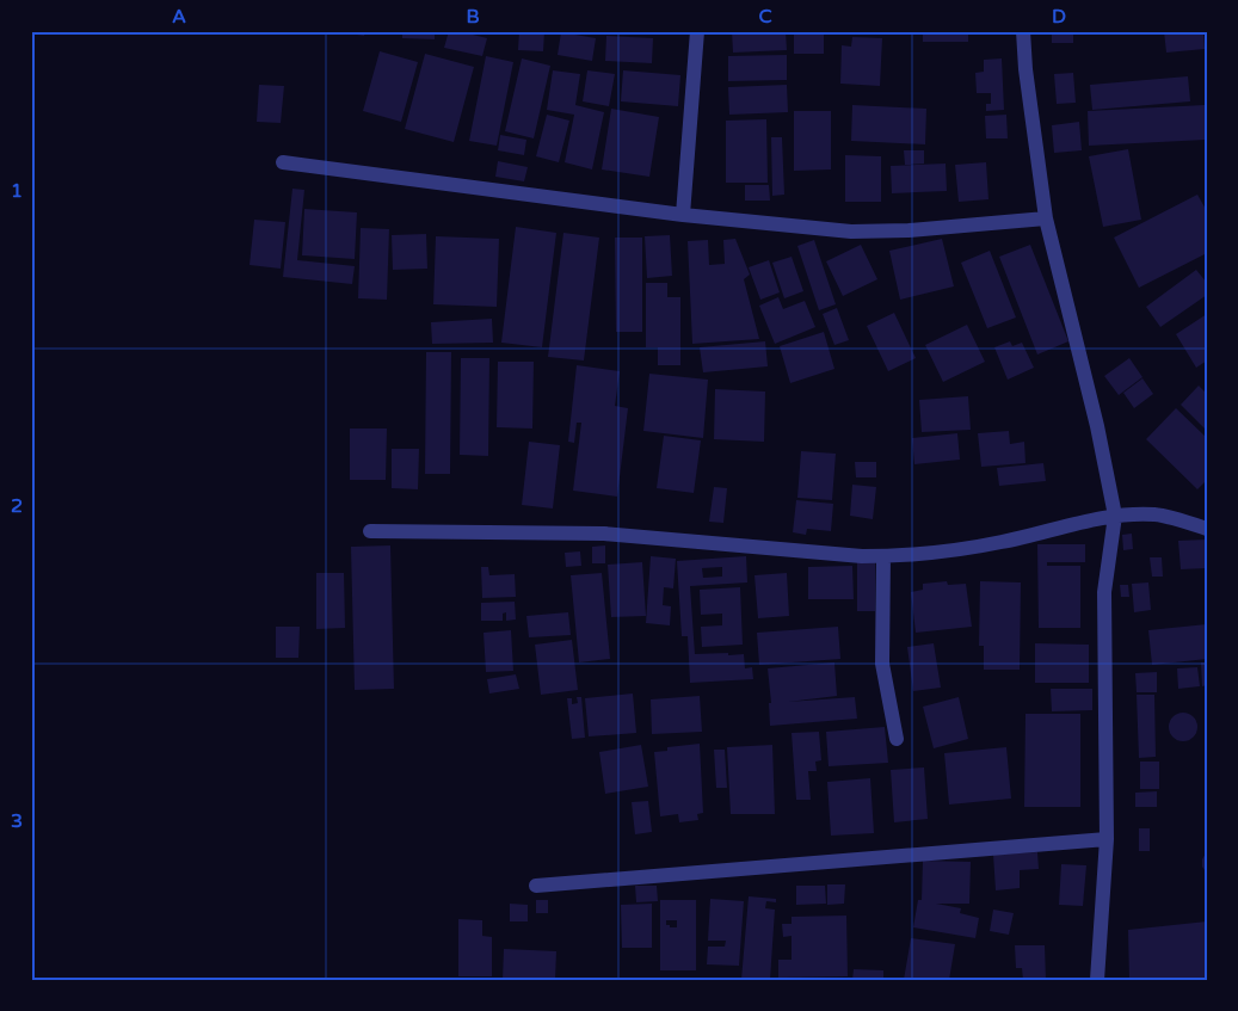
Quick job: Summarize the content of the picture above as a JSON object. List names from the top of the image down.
{
  "grid": {
    "columns": [
      "A",
      "B",
      "C",
      "D"
    ],
    "rows": ["1", "2", "3"]
  }
}
